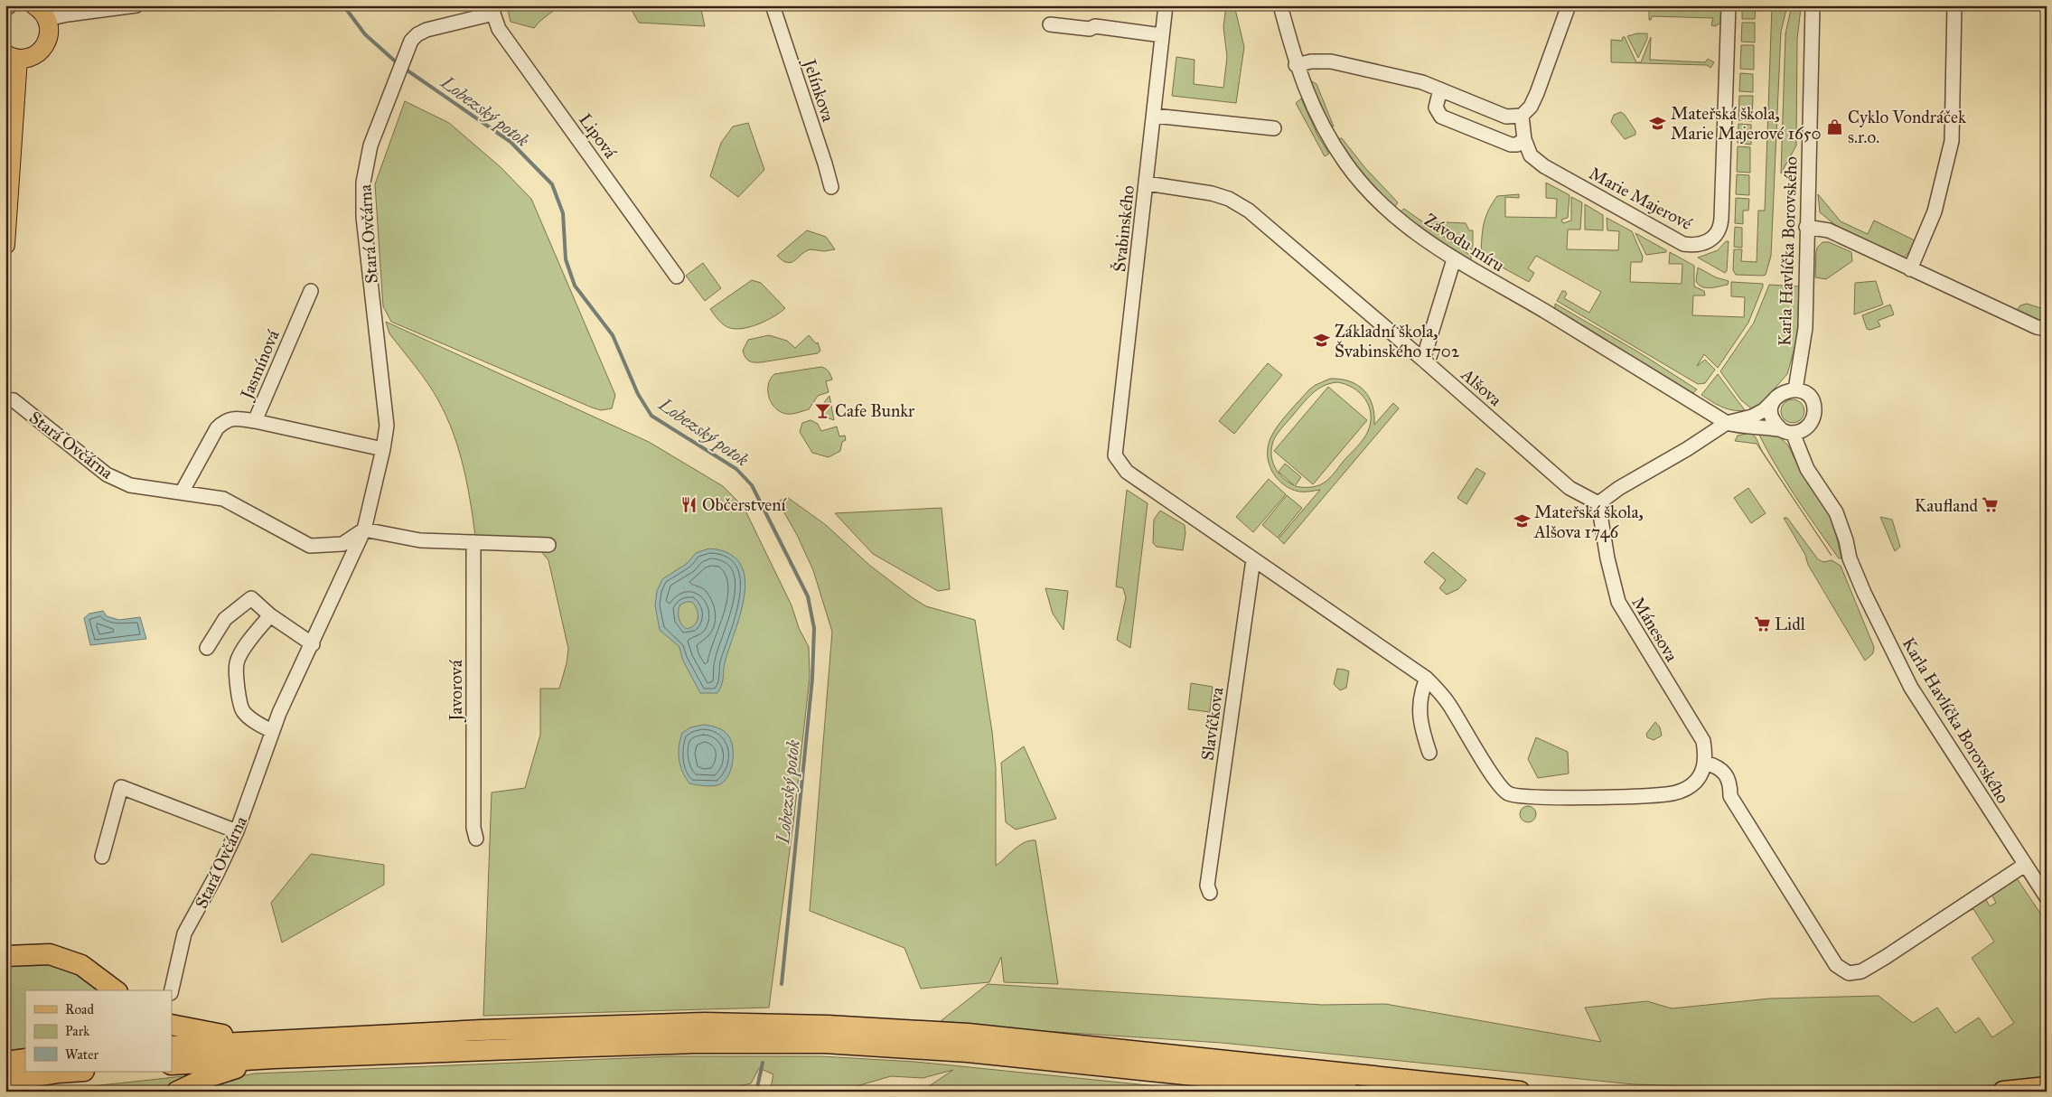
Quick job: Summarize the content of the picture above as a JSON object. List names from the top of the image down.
{
  "streets": {
    "street": [
      "Jelínkova",
      "Lipová",
      "Marie Majerové",
      "Švabinského",
      "Stará Ovčárna",
      "Závodu míru",
      "Karla Havlíčka Borovského",
      "Jasmínová",
      "Alšova",
      "Mánesova",
      "Javorová",
      "Slavíčkova"
    ]
  },
  "crossings": [
    ["Lipová", "Stará Ovčárna"],
    ["Švabinského", "Alšova"],
    ["Švabinského", "Slavíčkova"],
    ["Stará Ovčárna", "Jasmínová"],
    ["Závodu míru", "Karla Havlíčka Borovského"],
    ["Alšova", "Mánesova"]
  ],
  "water": ["Lobezský potok"],
  "places": {
    "school or university": ["Mateřská škola, Marie Majerové 1650", "Základní škola, Švabinského 1702", "Mateřská škola, Alšova 1746"],
    "shop": ["Cyklo Vondráček s.r.o."],
    "bar": ["Cafe Bunkr"],
    "restaurant": ["Občerstvení"],
    "supermarket": ["Kaufland", "Lidl"]
  },
  "legend": ["Road", "Park", "Water"]
}
